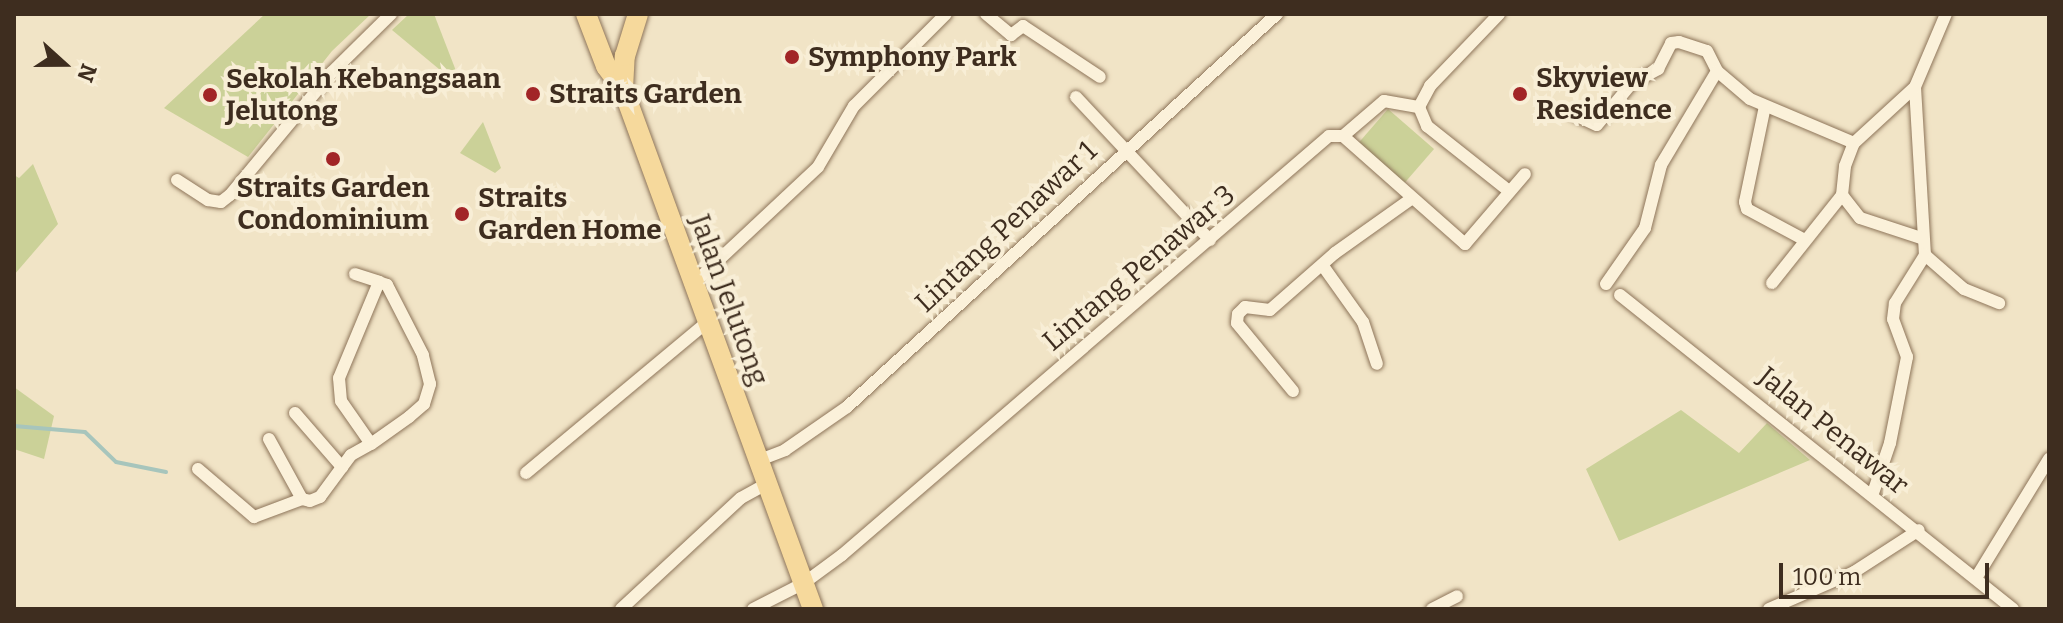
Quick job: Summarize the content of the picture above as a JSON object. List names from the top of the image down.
{
  "streets": {
    "main road": ["Jalan Jelutong"],
    "street": ["Lintang Penawar 1", "Lintang Penawar 3", "Jalan Penawar"]
  },
  "crossings": [
    ["Lintang Penawar 1", "Jalan Jelutong"],
    ["Lintang Penawar 3", "Jalan Jelutong"]
  ],
  "places": [
    "Symphony Park",
    "Straits Garden",
    "Skyview Residence",
    "Sekolah Kebangsaan Jelutong",
    "Straits Garden Condominium",
    "Straits Garden Home"
  ],
  "scale_bar": "100 m",
  "north": "right"
}
